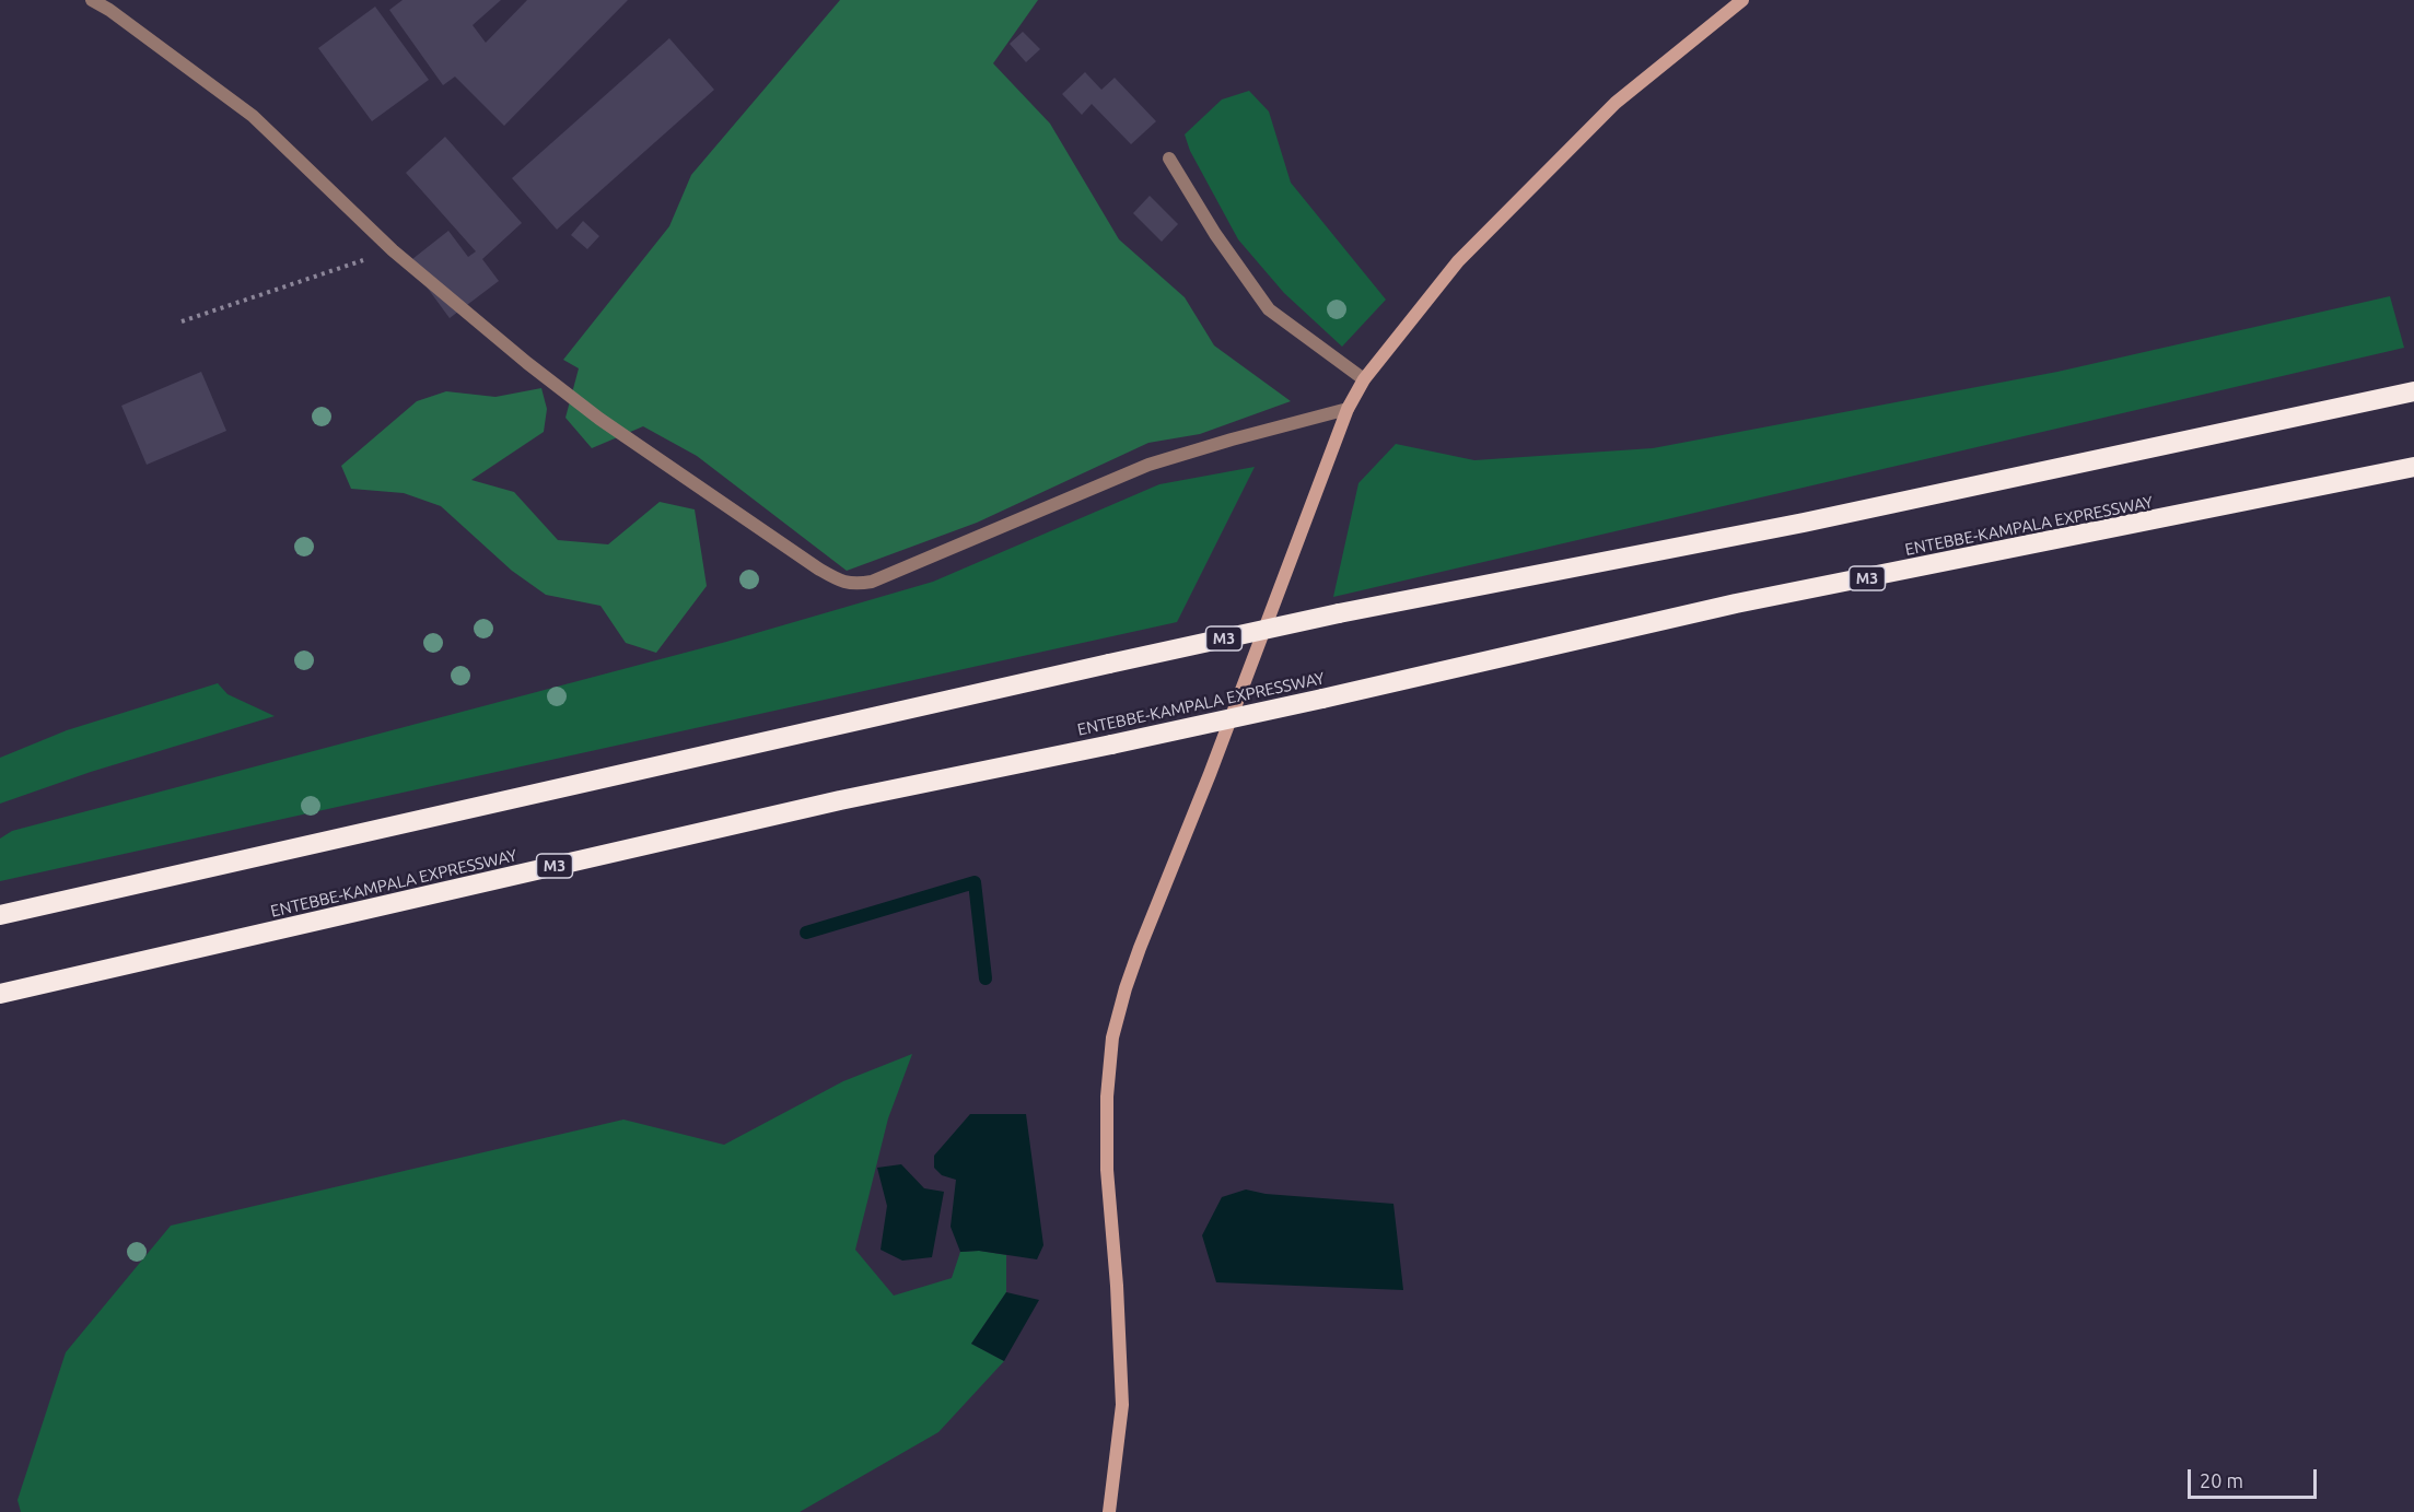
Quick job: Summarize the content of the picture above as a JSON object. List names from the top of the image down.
{
  "streets": {
    "highway": ["ENTEBBE-KAMPALA EXPRESSWAY", "M3"]
  },
  "scale_bar": "20 m"
}
